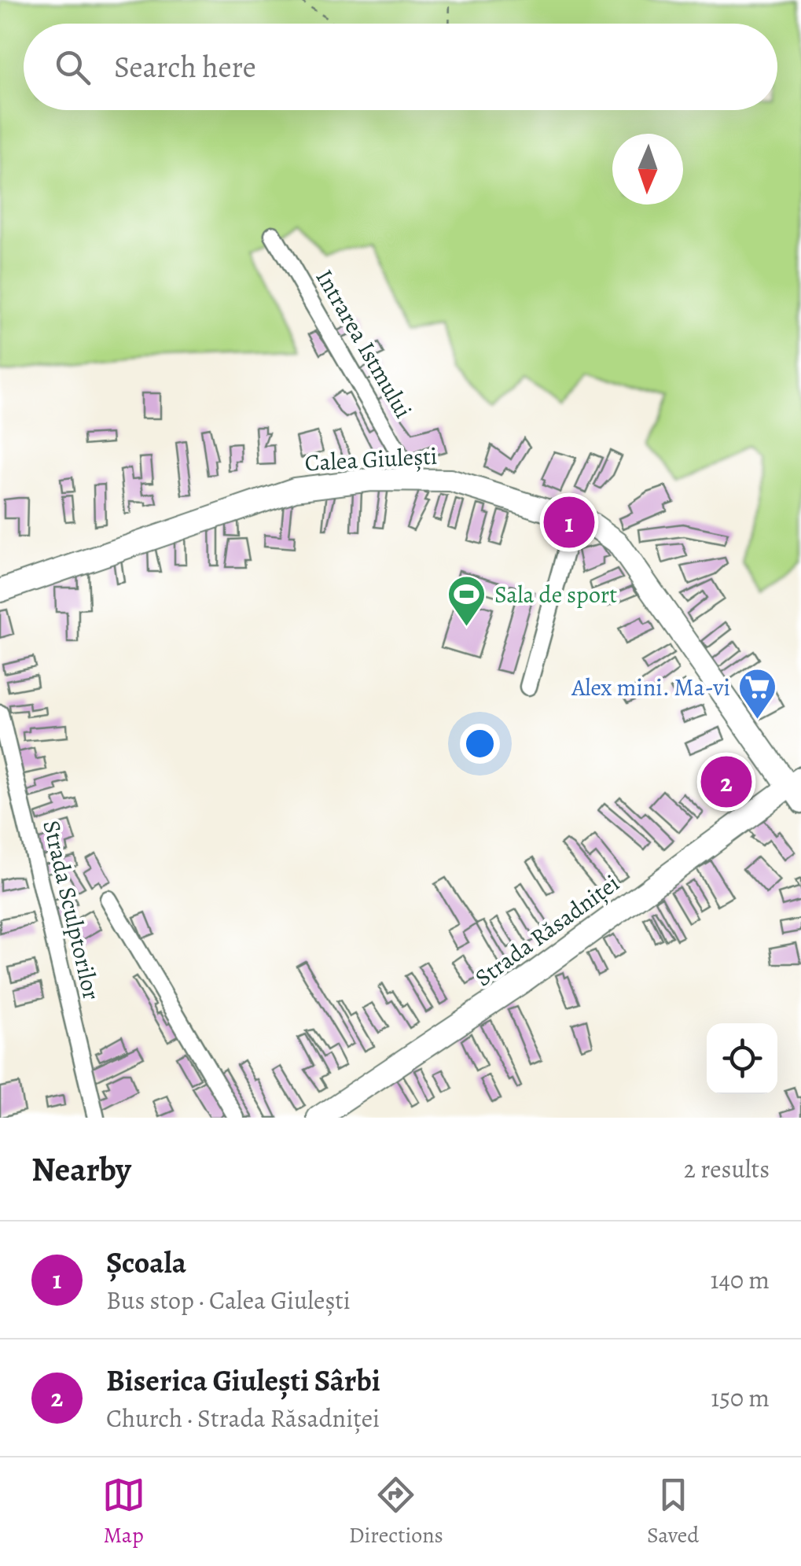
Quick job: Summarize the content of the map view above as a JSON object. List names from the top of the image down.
{
  "streets": {
    "main road": ["Calea Giulești", "Strada Răsadniței"],
    "street": ["Intrarea Istmului", "Strada Sculptorilor"]
  },
  "crossings": [
    ["Intrarea Istmului", "Calea Giulești"],
    ["Calea Giulești", "Strada Răsadniței"]
  ],
  "places": {
    "sports": ["Sala de sport"],
    "supermarket": ["Alex mini. Ma-vi"]
  },
  "north": "bottom",
  "page": {
    "search": "Search here",
    "pins": ["1", "2"],
    "heading": ["Nearby", "2 results"],
    "list": [
      {
        "mark": "1",
        "name": "Școala",
        "note": "Bus stop · Calea Giulești",
        "value": "140 m"
      },
      {
        "mark": "2",
        "name": "Biserica Giulești Sârbi",
        "note": "Church · Strada Răsadniței",
        "value": "150 m"
      }
    ],
    "nav": ["Map", "Directions", "Saved"]
  }
}
